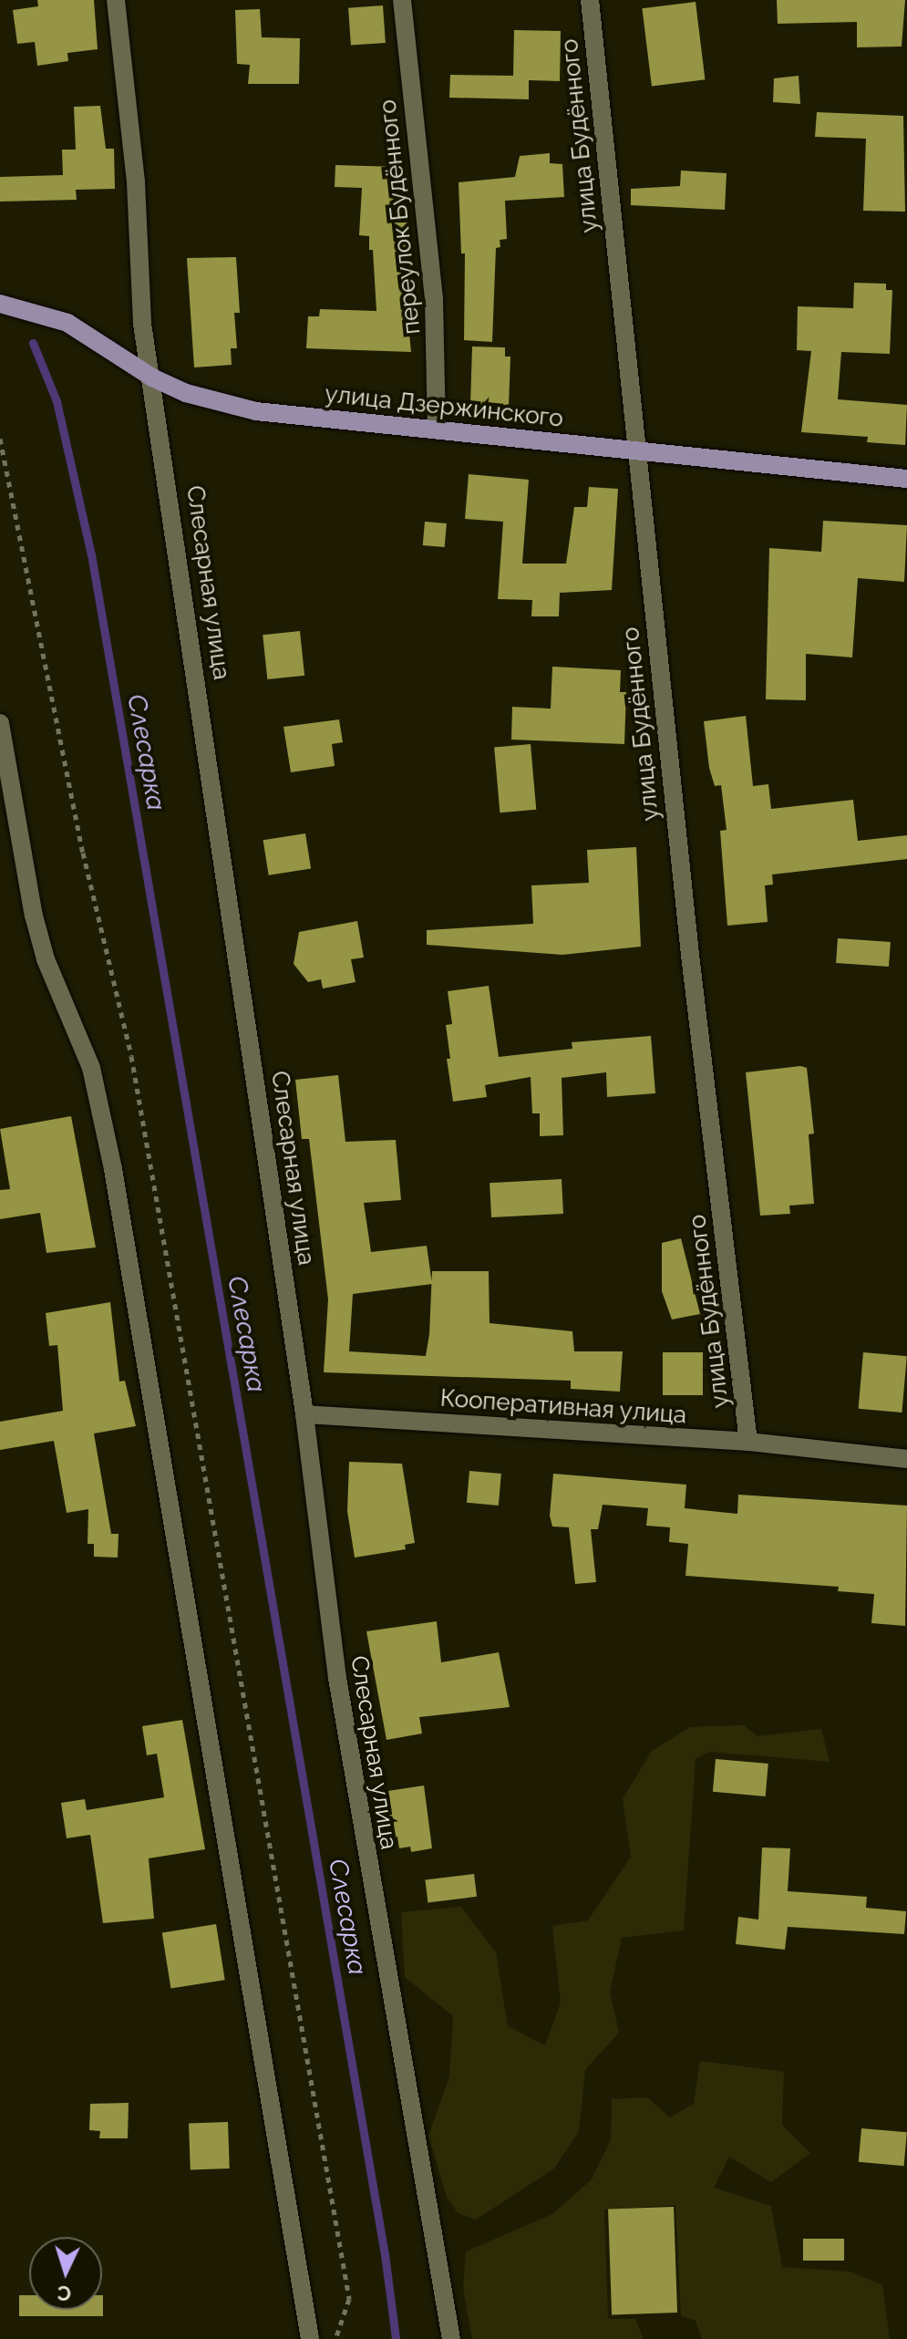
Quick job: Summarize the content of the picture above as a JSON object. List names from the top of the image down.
{
  "streets": {
    "main road": ["улица Дзержинского"],
    "street": [
      "улица Будённого",
      "переулок Будённого",
      "Слесарная улица",
      "Кооперативная улица"
    ]
  },
  "crossings": [
    ["улица Будённого", "улица Дзержинского"],
    ["улица Будённого", "Кооперативная улица"],
    ["переулок Будённого", "улица Дзержинского"],
    ["улица Дзержинского", "Слесарная улица"],
    ["Слесарная улица", "Кооперативная улица"]
  ],
  "water": ["Слесарка"],
  "north": "bottom"
}
